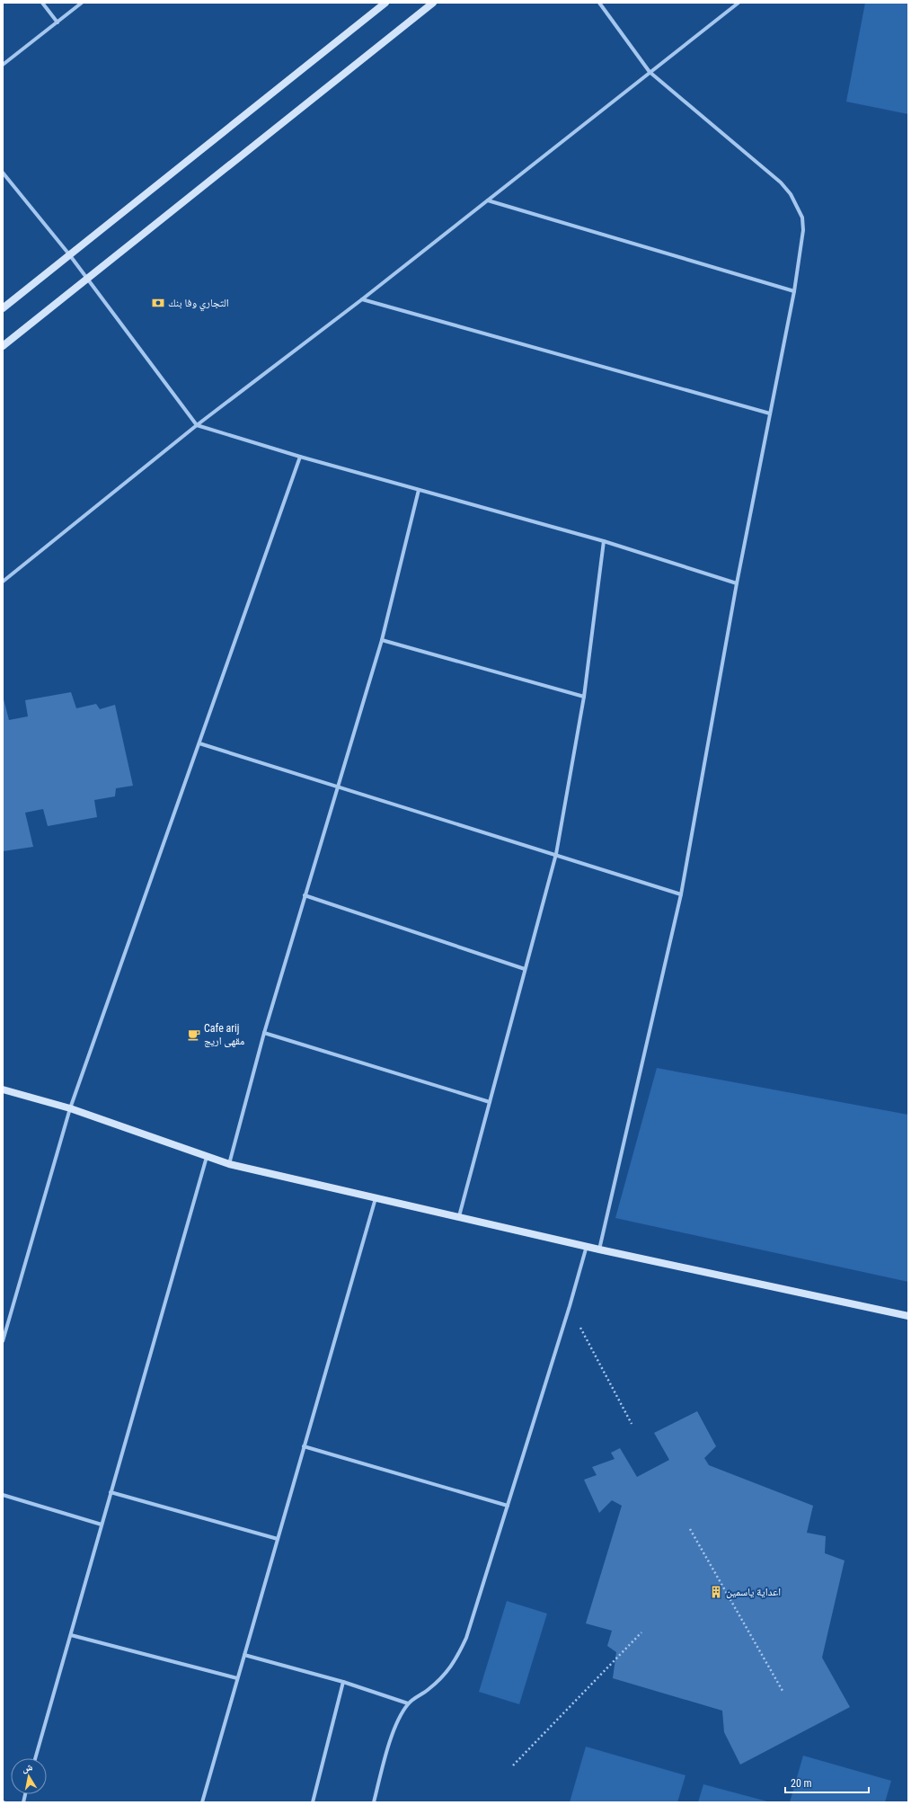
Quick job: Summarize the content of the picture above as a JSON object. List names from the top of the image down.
{
  "places": {
    "bank": ["التجاري وفا بنك"],
    "cafe": ["Cafe arij مقهى اريج"],
    "building": ["اعداية ياسمين"]
  },
  "scale_bar": "20 m",
  "north": "top"
}
